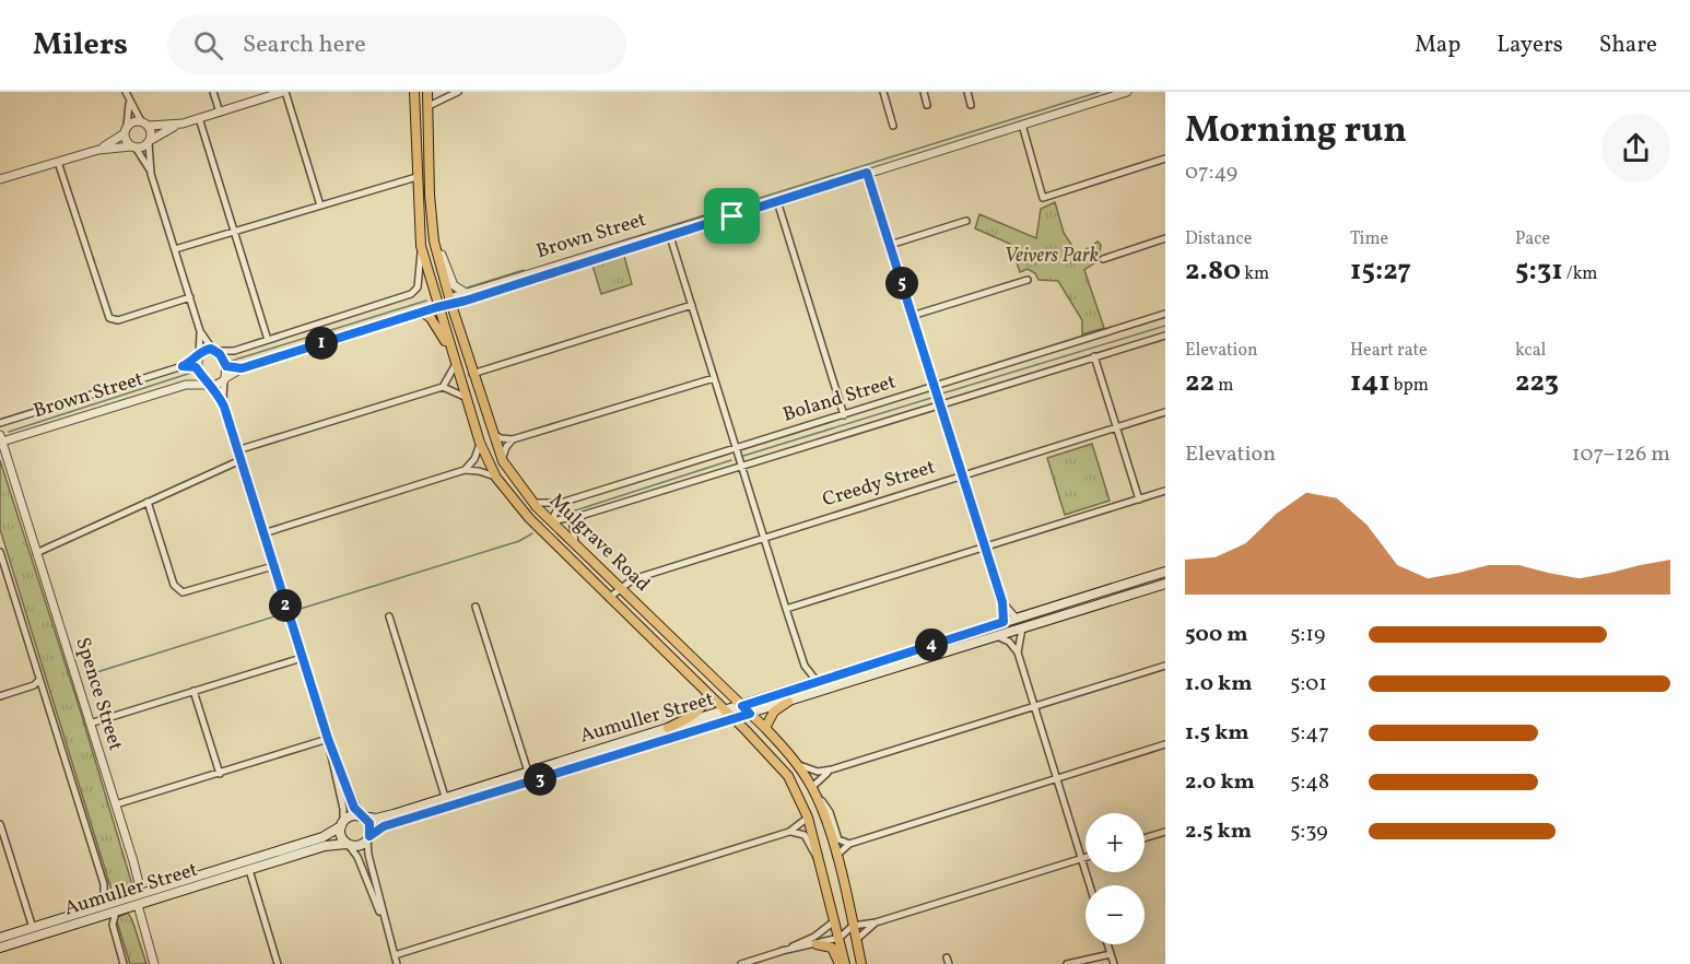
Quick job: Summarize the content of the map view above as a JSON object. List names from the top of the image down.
{
  "streets": {
    "main road": [
      "Brown Street",
      "Mulgrave Road",
      "Spence Street",
      "Aumuller Street"
    ],
    "street": ["Boland Street", "Creedy Street"]
  },
  "crossings": [
    ["Brown Street", "Mulgrave Road"],
    ["Brown Street", "Spence Street"],
    ["Boland Street", "Mulgrave Road"],
    ["Creedy Street", "Mulgrave Road"],
    ["Mulgrave Road", "Aumuller Street"],
    ["Spence Street", "Aumuller Street"]
  ],
  "parks": ["Veivers Park"],
  "page": {
    "header": "Milers",
    "search": "Search here",
    "nav": ["Map", "Layers", "Share"],
    "heading": ["Morning run", "07:49"],
    "stats": [
      ["Distance", "2.80 km"],
      ["Time", "15:27"],
      ["Pace", "5:31 /km"],
      ["Elevation", "22 m"],
      ["Heart rate", "141 bpm"],
      ["kcal", "223"]
    ],
    "pins": [
      "5",
      "1",
      "2",
      "4",
      "3"
    ],
    "chart": ["Elevation", "107–126 m"],
    "list": [
      {
        "name": "500 m",
        "note": "5:19"
      },
      {
        "name": "1.0 km",
        "note": "5:01"
      },
      {
        "name": "1.5 km",
        "note": "5:47"
      },
      {
        "name": "2.0 km",
        "note": "5:48"
      },
      {
        "name": "2.5 km",
        "note": "5:39"
      }
    ],
    "map_buttons": ["+", "−"]
  }
}
